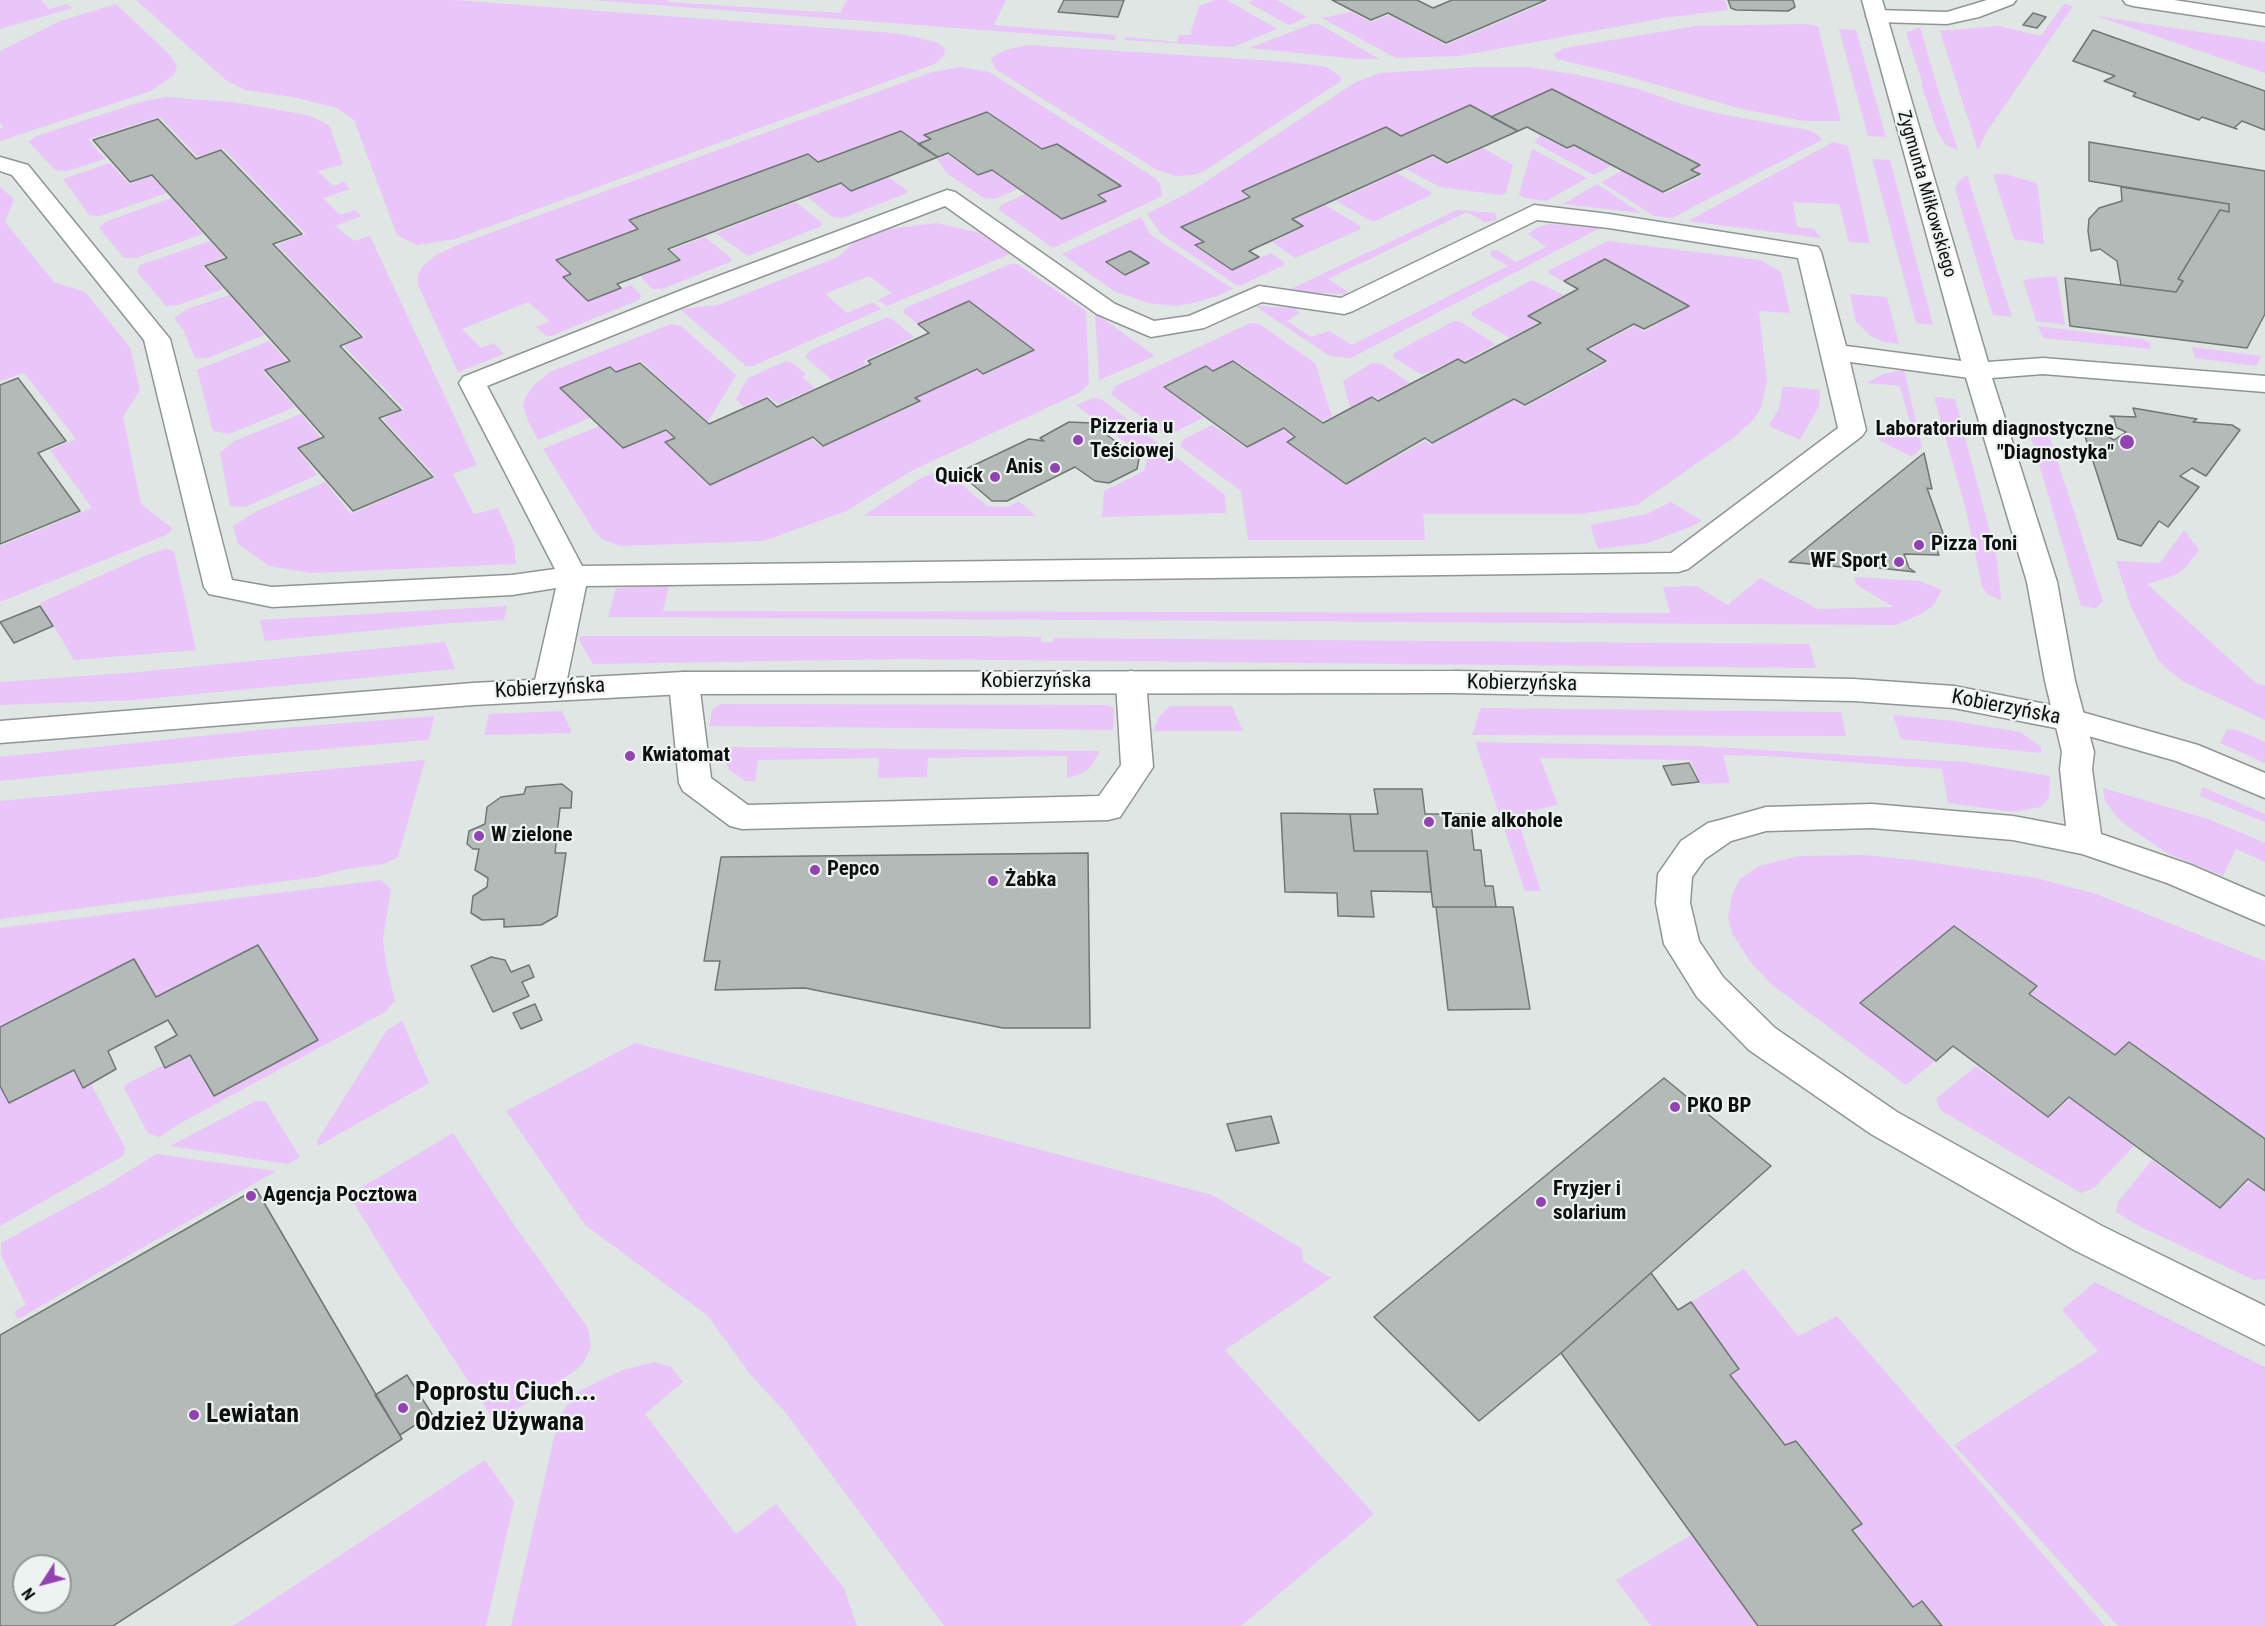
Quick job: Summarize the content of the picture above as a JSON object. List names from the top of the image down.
{
  "streets": {
    "street": ["Zygmunta Miłkowskiego", "Kobierzyńska"]
  },
  "crossings": [
    ["Zygmunta Miłkowskiego", "Kobierzyńska"]
  ],
  "places": [
    "Pizzeria u Teściowej",
    "Laboratorium diagnostyczne \"Diagnostyka\"",
    "Anis",
    "Quick",
    "Pizza Toni",
    "WF Sport",
    "Kwiatomat",
    "Tanie alkohole",
    "W zielone",
    "Pepco",
    "Żabka",
    "PKO BP",
    "Agencja Pocztowa",
    "Fryzjer i solarium",
    "Poprostu Ciuch... Odzież Używana",
    "Lewiatan"
  ],
  "north": "bottom left"
}
